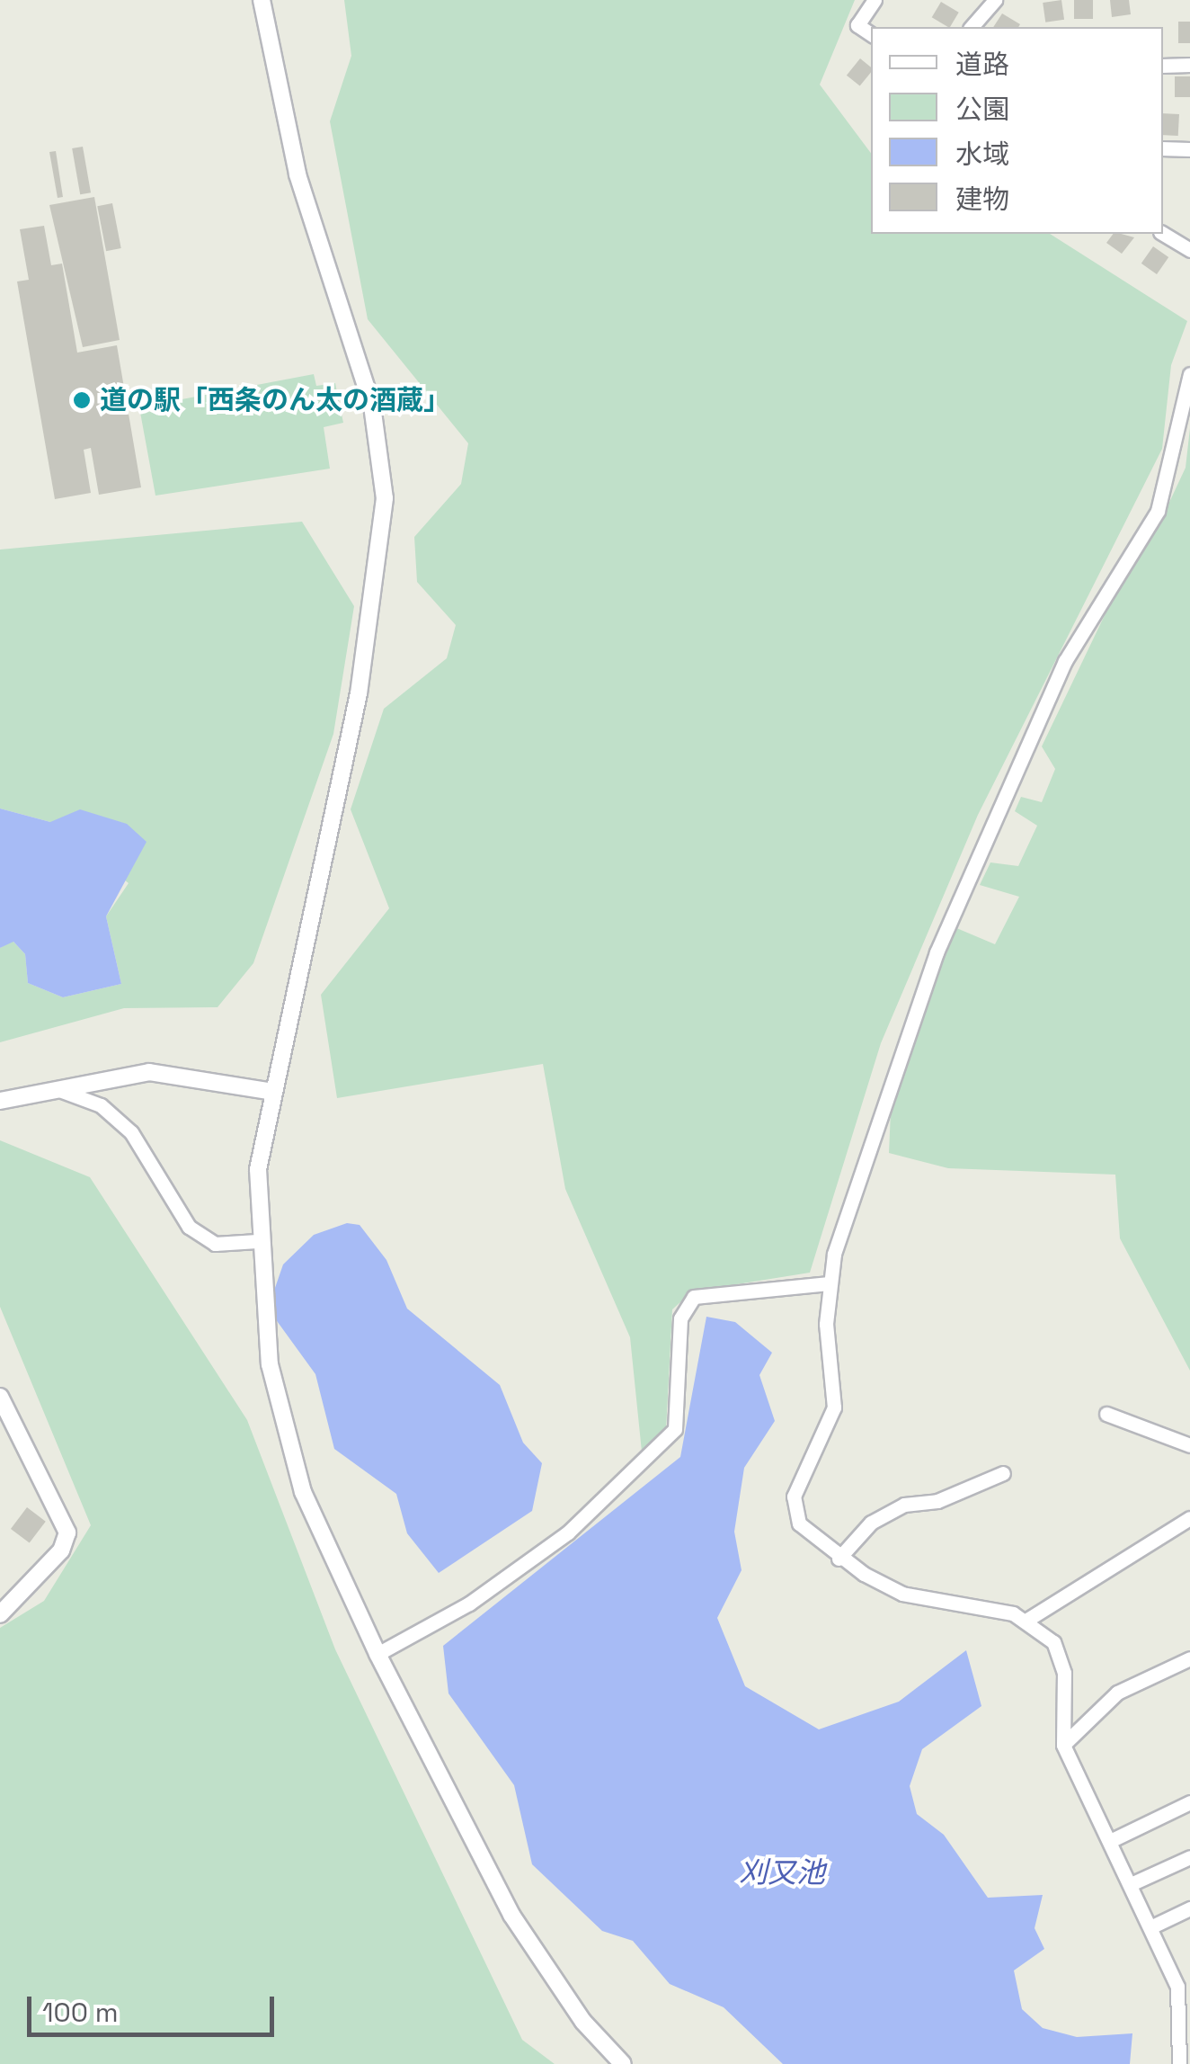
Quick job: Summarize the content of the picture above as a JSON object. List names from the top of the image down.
{
  "water": ["刈又池"],
  "places": ["道の駅「西条のん太の酒蔵」"],
  "legend": [
    "道路",
    "公園",
    "水域",
    "建物"
  ],
  "scale_bar": "100 m"
}
